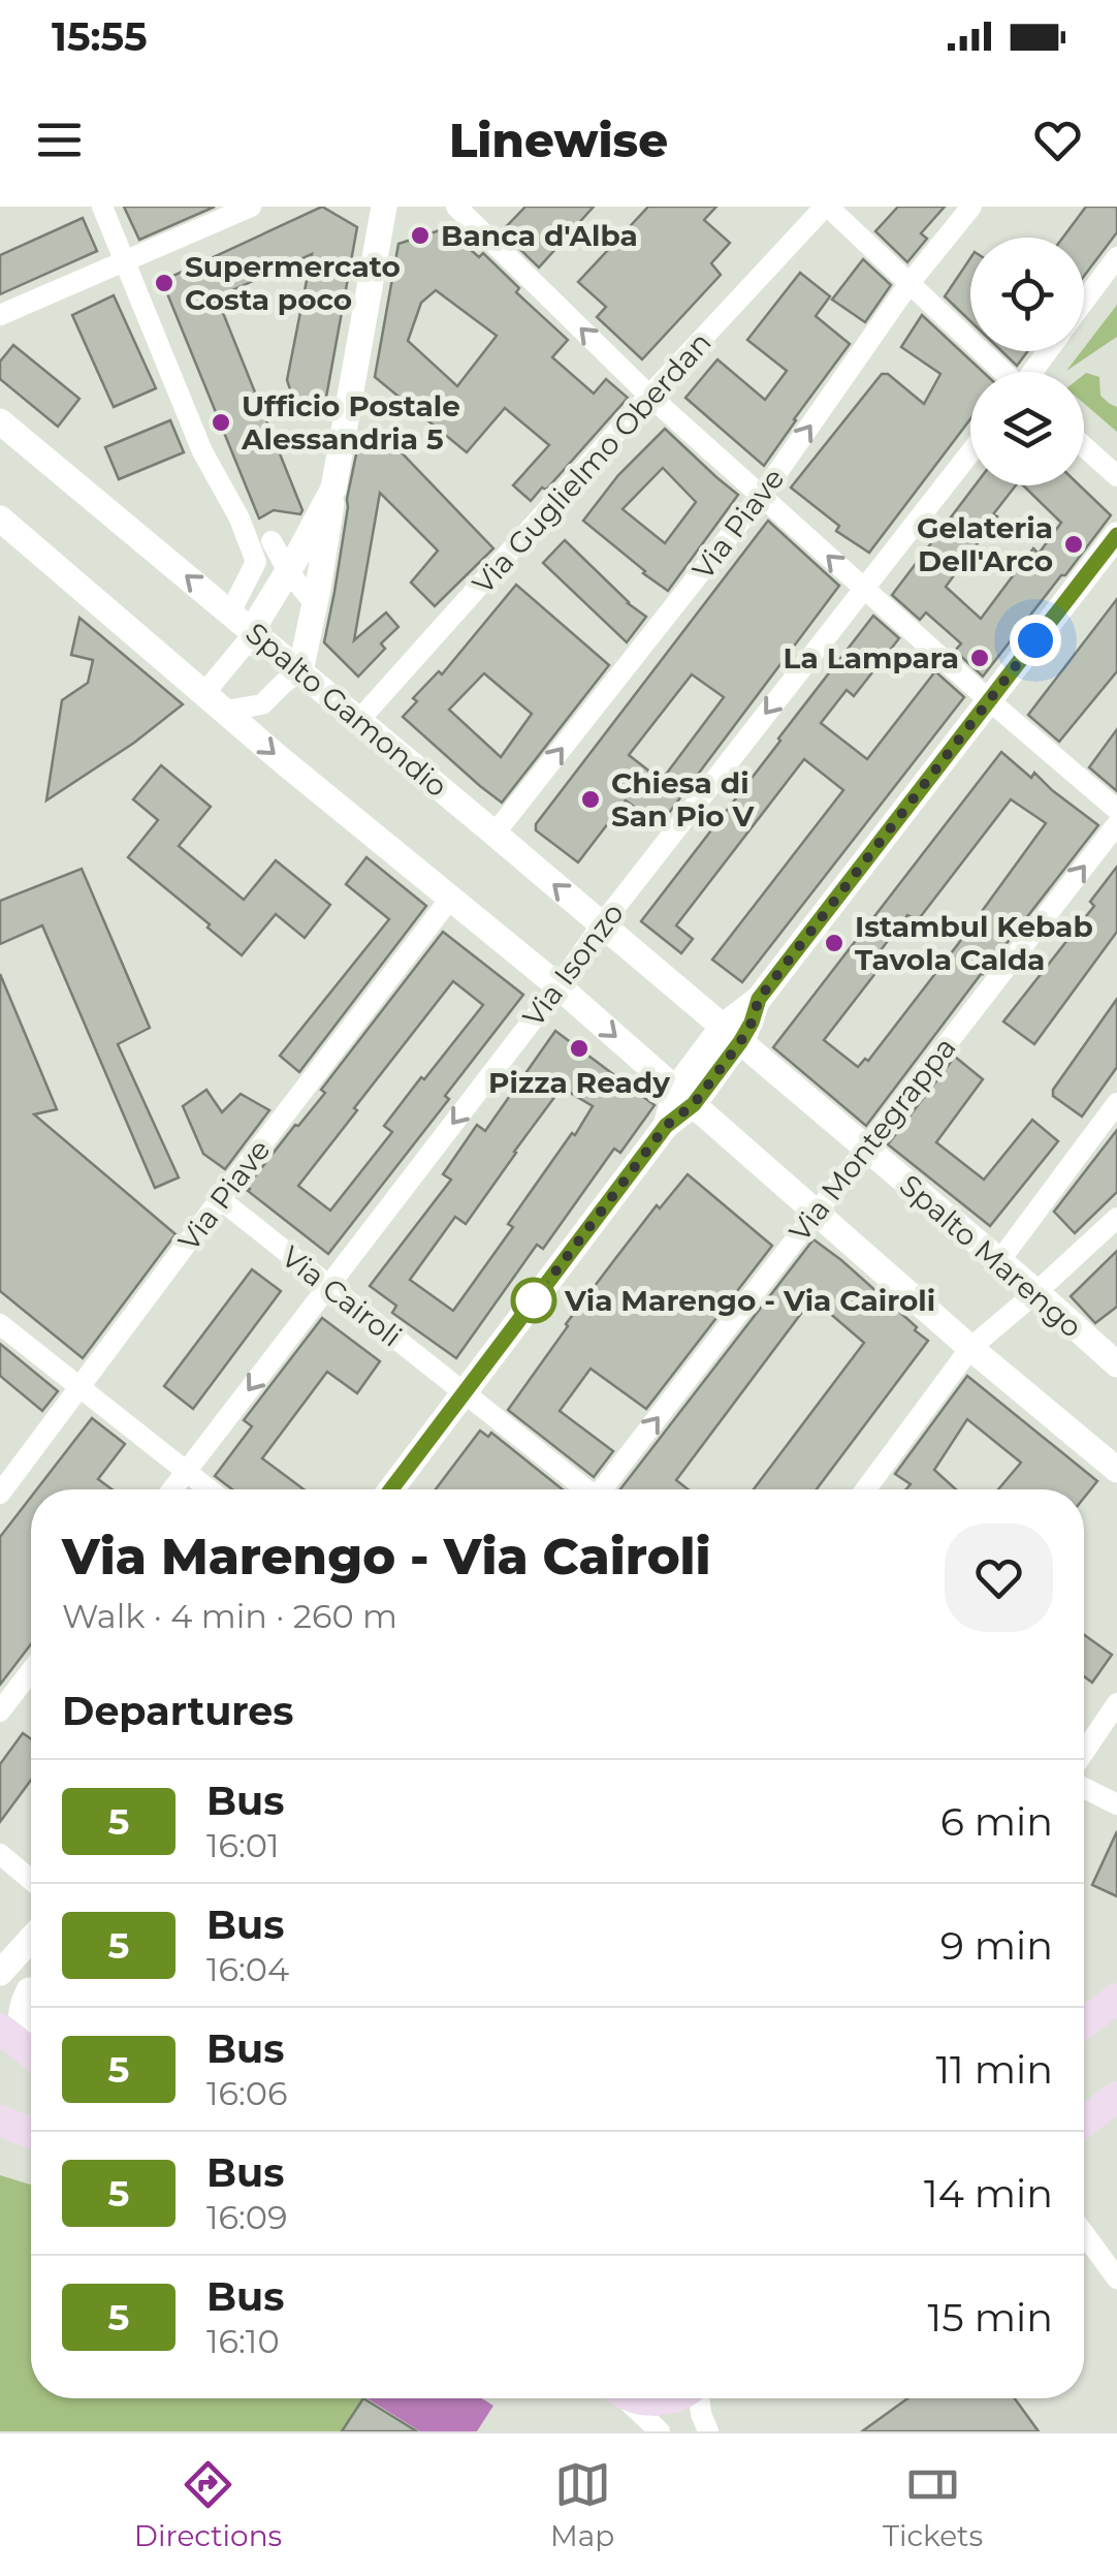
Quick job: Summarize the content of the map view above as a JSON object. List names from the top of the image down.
{
  "streets": {
    "street": [
      "Via Guglielmo Oberdan",
      "Via Piave",
      "Spalto Gamondio",
      "Via Isonzo",
      "Via Montegrappa",
      "Spalto Marengo",
      "Via Cairoli"
    ]
  },
  "crossings": [
    ["Via Guglielmo Oberdan", "Spalto Gamondio"],
    ["Via Piave", "Spalto Gamondio"],
    ["Via Piave", "Via Cairoli"],
    ["Spalto Gamondio", "Via Isonzo"],
    ["Spalto Gamondio", "Via Montegrappa"],
    ["Spalto Gamondio", "Spalto Marengo"],
    ["Via Isonzo", "Via Cairoli"],
    ["Via Montegrappa", "Spalto Marengo"]
  ],
  "one_way": ["Via Piave"],
  "places": [
    "Banca d'Alba",
    "Supermercato Costa poco",
    "Ufficio Postale Alessandria 5",
    "Gelateria Dell'Arco",
    "La Lampara",
    "Chiesa di San Pio V",
    "Istambul Kebab Tavola Calda",
    "Pizza Ready",
    "Via Marengo - Via Cairoli"
  ],
  "lines": ["bus line 5"],
  "page": {
    "status": "15:55",
    "header": "Linewise",
    "heading": [
      ["Via Marengo - Via Cairoli", "Walk · 4 min · 260 m"],
      "Departures"
    ],
    "list": [
      {
        "mark": "5",
        "name": "Bus",
        "note": "16:01",
        "value": "6 min"
      },
      {
        "mark": "5",
        "name": "Bus",
        "note": "16:04",
        "value": "9 min"
      },
      {
        "mark": "5",
        "name": "Bus",
        "note": "16:06",
        "value": "11 min"
      },
      {
        "mark": "5",
        "name": "Bus",
        "note": "16:09",
        "value": "14 min"
      },
      {
        "mark": "5",
        "name": "Bus",
        "note": "16:10",
        "value": "15 min"
      }
    ],
    "tabs": ["Directions", "Map", "Tickets"]
  }
}
